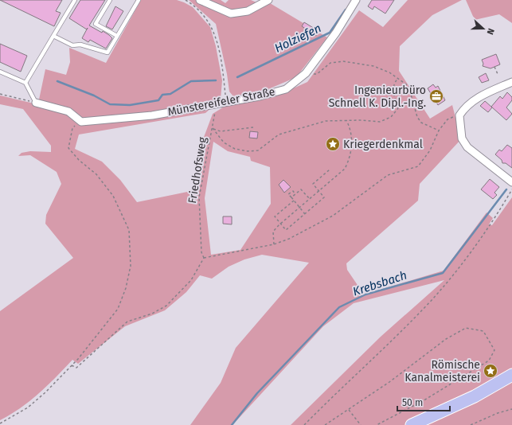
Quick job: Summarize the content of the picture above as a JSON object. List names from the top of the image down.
{
  "streets": {
    "street": ["Münstereifeler Straße"],
    "path": ["Friedhofsweg"]
  },
  "crossings": [
    ["Münstereifeler Straße", "Friedhofsweg"]
  ],
  "water": ["Holziefen", "Krebsbach"],
  "places": {
    "office": ["Ingenieurbüro Schnell K. Dipl.-Ing."],
    "place": ["Kriegerdenkmal", "Römische Kanalmeisterei"]
  },
  "scale_bar": "50 m",
  "north": "right"
}
